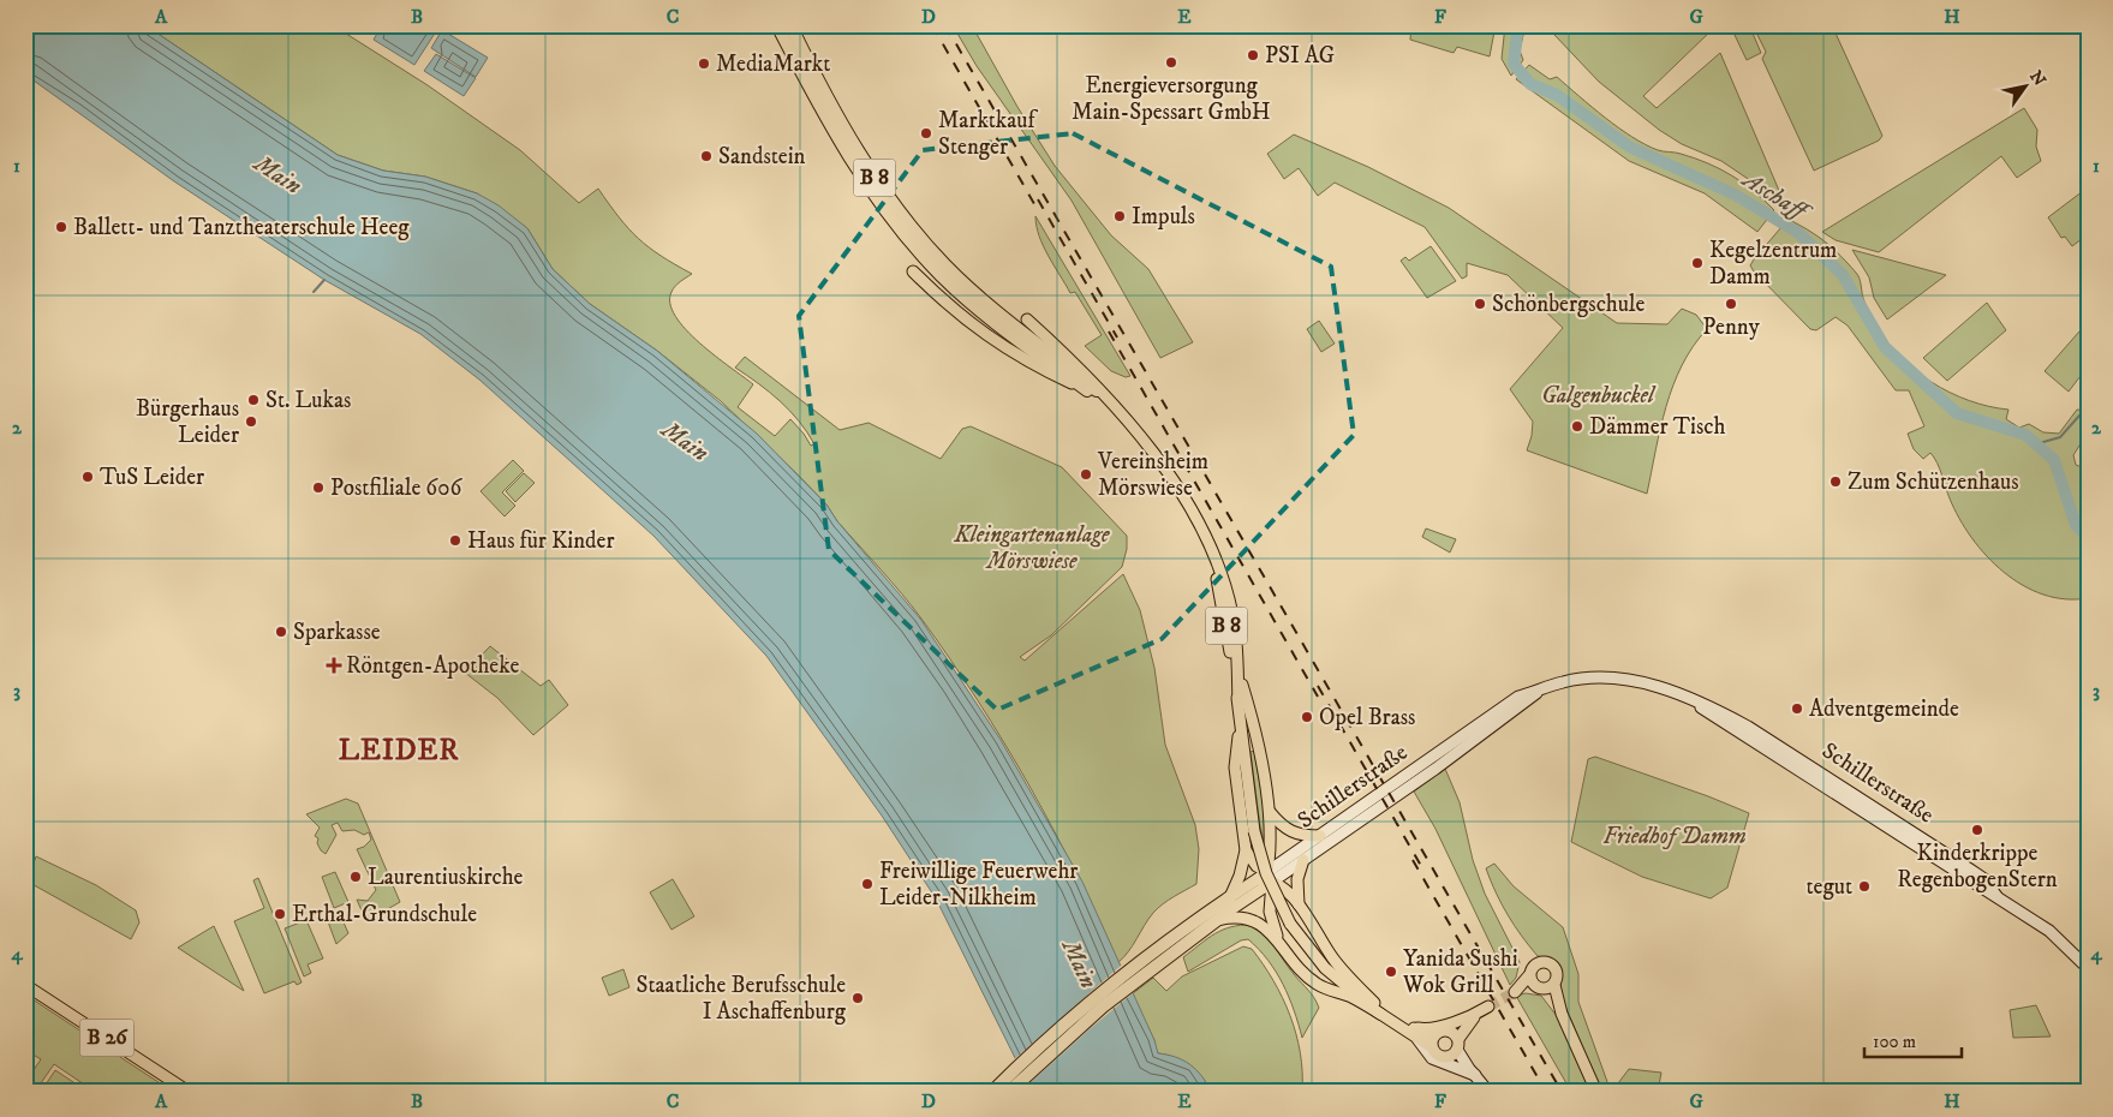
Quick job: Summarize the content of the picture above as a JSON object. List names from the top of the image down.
{
  "streets": {
    "highway": ["B 8", "Schillerstraße"],
    "main road": ["B 26"]
  },
  "districts": ["LEIDER"],
  "water": ["Main", "Aschaff"],
  "parks": ["Galgenbuckel", "Kleingartenanlage Mörswiese", "Friedhof Damm"],
  "places": {
    "other": [
      "PSI AG",
      "Energieversorgung Main-Spessart GmbH",
      "MediaMarkt",
      "Marktkauf Stenger",
      "Sandstein",
      "Impuls",
      "Ballett- und Tanztheaterschule Heeg",
      "Kegelzentrum Damm",
      "Schönbergschule",
      "Penny",
      "St. Lukas",
      "Bürgerhaus Leider",
      "Dämmer Tisch",
      "Vereinsheim Mörswiese",
      "TuS Leider",
      "Zum Schützenhaus",
      "Postfiliale 606",
      "Haus für Kinder",
      "Sparkasse",
      "Adventgemeinde",
      "Opel Brass",
      "Kinderkrippe RegenbogenStern",
      "Laurentiuskirche",
      "Freiwillige Feuerwehr Leider-Nilkheim",
      "tegut",
      "Erthal-Grundschule",
      "Yanida Sushi Wok Grill",
      "Staatliche Berufsschule I Aschaffenburg"
    ],
    "health": ["Röntgen-Apotheke"]
  },
  "scale_bar": "100 m",
  "north": "top right",
  "grid": {
    "columns": [
      "A",
      "B",
      "C",
      "D",
      "E",
      "F",
      "G",
      "H"
    ],
    "rows": [
      "1",
      "2",
      "3",
      "4"
    ]
  }
}
